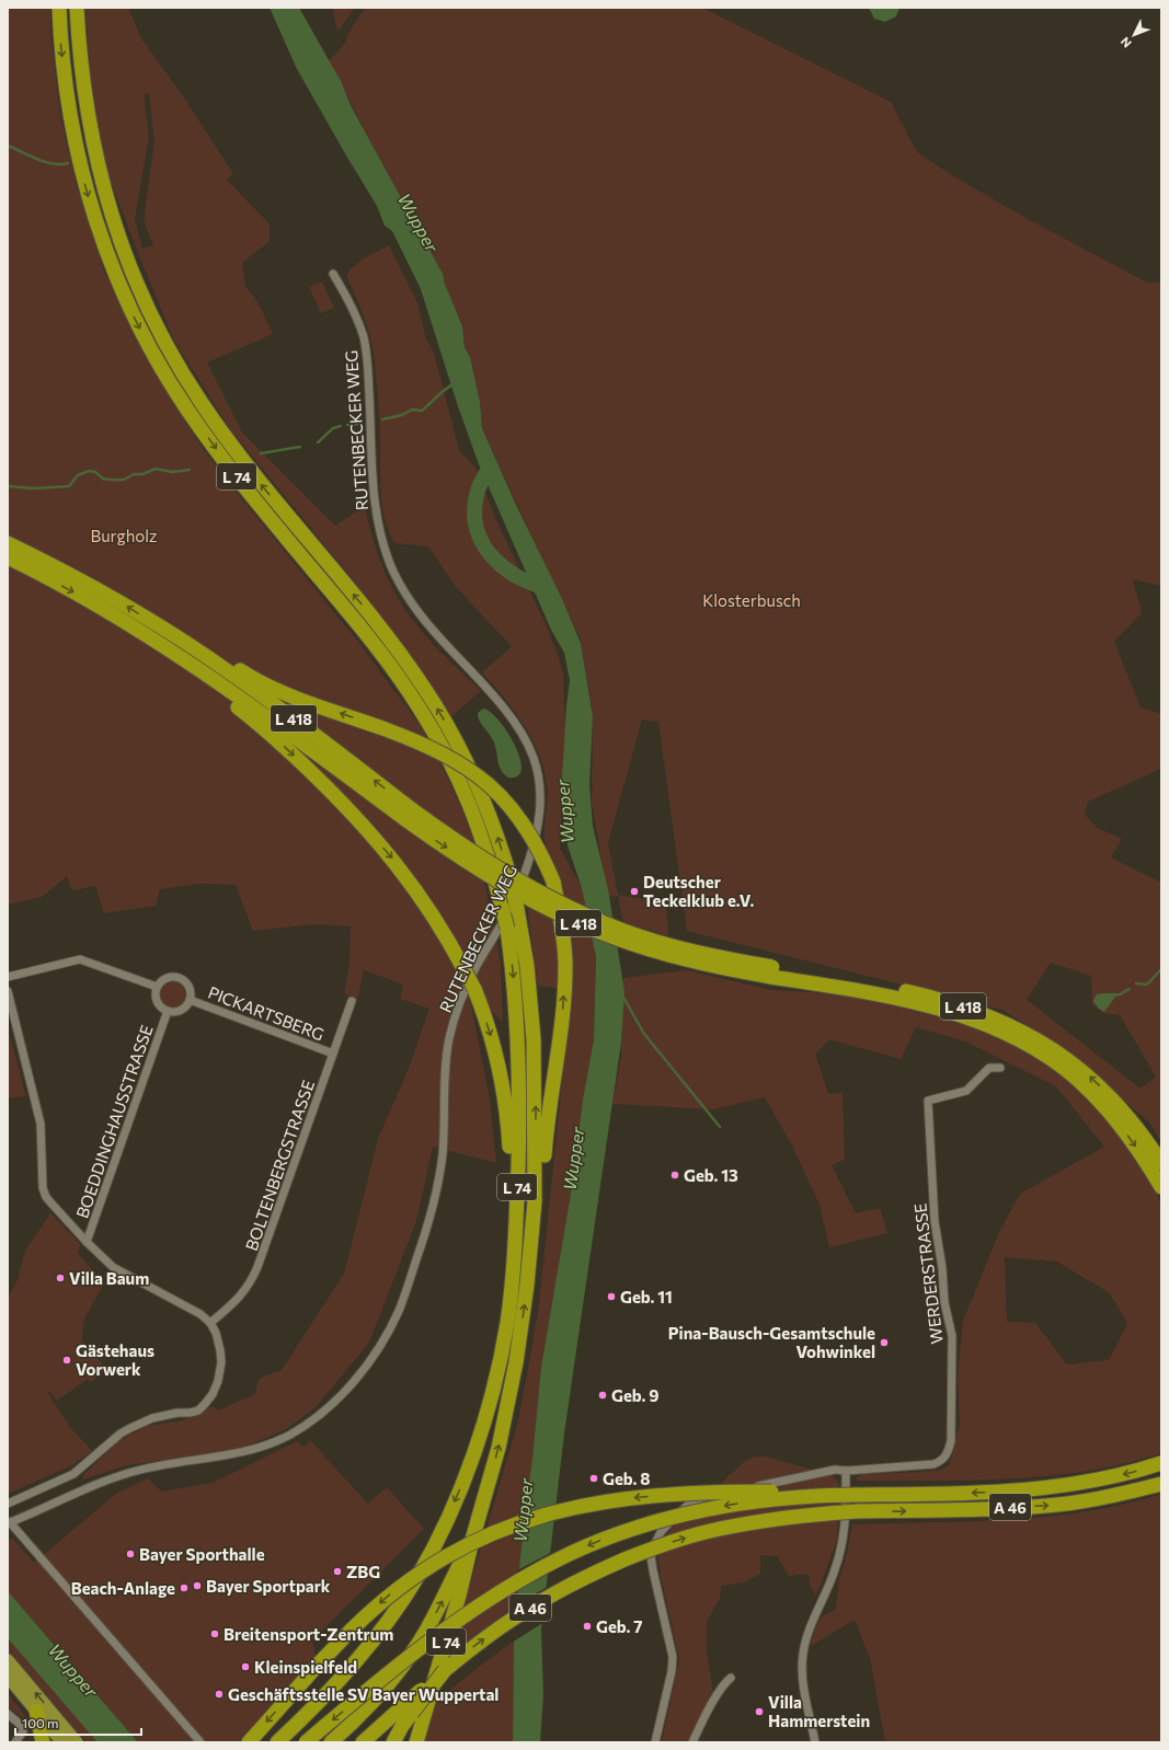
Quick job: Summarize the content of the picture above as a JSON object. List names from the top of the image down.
{
  "streets": {
    "highway": ["L 74", "L 418", "A 46"],
    "street": [
      "RUTENBECKER WEG",
      "PICKARTSBERG",
      "BOEDDINGHAUSSTRASSE",
      "BOLTENBERGSTRASSE",
      "WERDERSTRASSE"
    ]
  },
  "crossings": [
    ["L 74", "L 418"],
    ["PICKARTSBERG", "BOEDDINGHAUSSTRASSE"],
    ["PICKARTSBERG", "BOLTENBERGSTRASSE"]
  ],
  "water": ["Wupper"],
  "parks": ["Burgholz", "Klosterbusch"],
  "places": [
    "Deutscher Teckelklub e.V.",
    "Geb. 13",
    "Villa Baum",
    "Geb. 11",
    "Pina-Bausch-Gesamtschule Vohwinkel",
    "Gästehaus Vorwerk",
    "Geb. 9",
    "Geb. 8",
    "Bayer Sporthalle",
    "ZBG",
    "Bayer Sportpark",
    "Beach-Anlage",
    "Geb. 7",
    "Breitensport-Zentrum",
    "Kleinspielfeld",
    "Geschäftsstelle SV Bayer Wuppertal",
    "Villa Hammerstein"
  ],
  "scale_bar": "100 m",
  "north": "bottom left"
}
